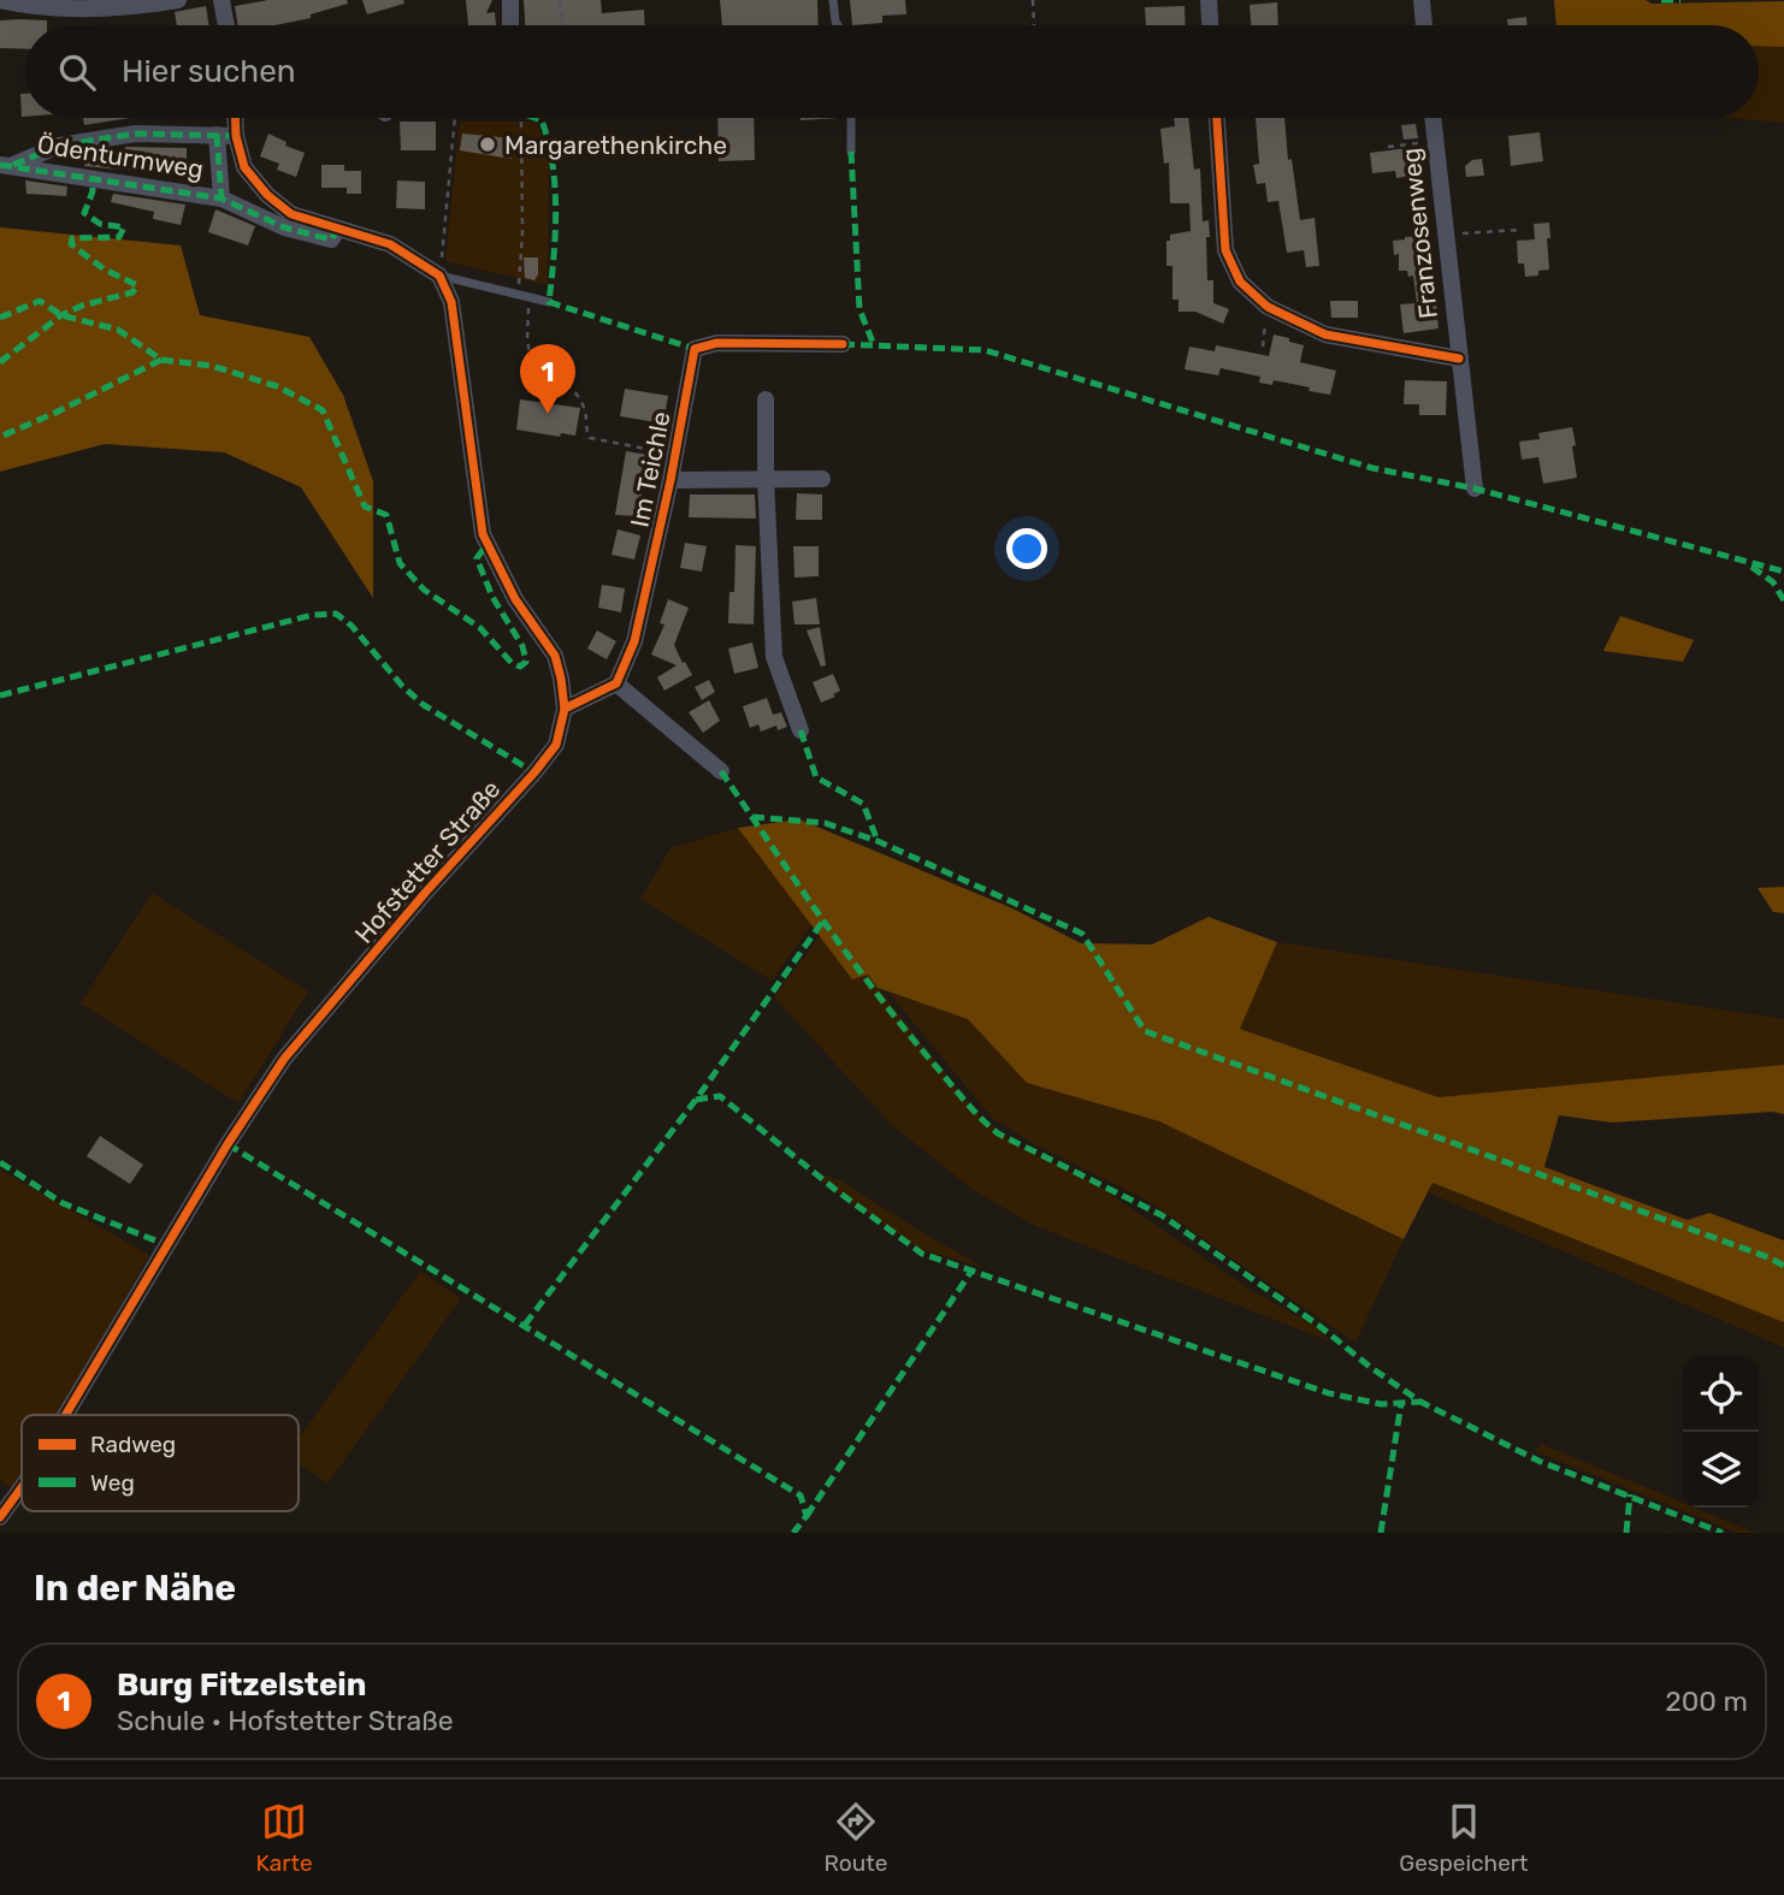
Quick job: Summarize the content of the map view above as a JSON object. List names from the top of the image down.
{
  "streets": {
    "street": [
      "Ödenturmweg",
      "Franzosenweg",
      "Im Teichle",
      "Hofstetter Straße"
    ]
  },
  "places": ["Margarethenkirche"],
  "legend": ["Radweg", "Weg"],
  "page": {
    "search": "Hier suchen",
    "pins": "1",
    "heading": "In der Nähe",
    "list": [
      {
        "mark": "1",
        "name": "Burg Fitzelstein",
        "note": "Schule · Hofstetter Straße",
        "value": "200 m"
      }
    ],
    "nav": ["Karte", "Route", "Gespeichert"]
  }
}
